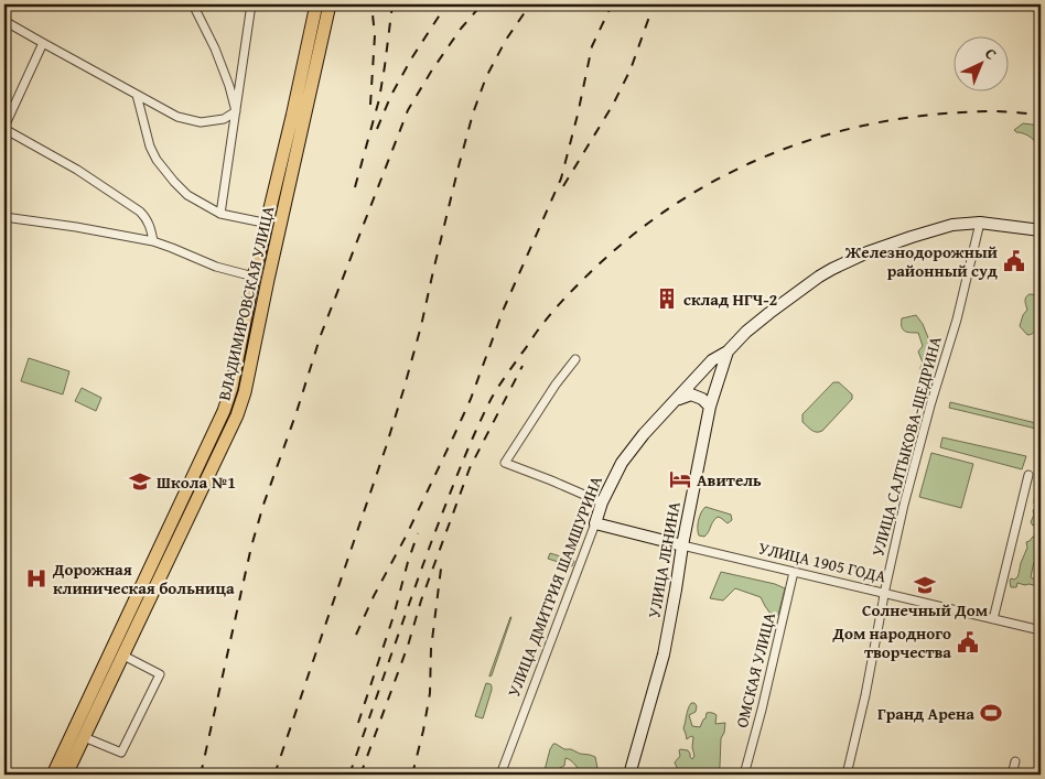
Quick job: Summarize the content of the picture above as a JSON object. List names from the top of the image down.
{
  "streets": {
    "main road": ["ВЛАДИМИРОВСКАЯ УЛИЦА"],
    "street": [
      "УЛИЦА САЛТЫКОВА-ЩЕДРИНА",
      "УЛИЦА ЛЕНИНА",
      "УЛИЦА 1905 ГОДА",
      "УЛИЦА ДМИТРИЯ ШАМШУРИНА",
      "ОМСКАЯ УЛИЦА"
    ]
  },
  "crossings": [
    ["УЛИЦА САЛТЫКОВА-ЩЕДРИНА", "УЛИЦА 1905 ГОДА"],
    ["УЛИЦА САЛТЫКОВА-ЩЕДРИНА", "УЛИЦА ДМИТРИЯ ШАМШУРИНА"],
    ["УЛИЦА ЛЕНИНА", "УЛИЦА 1905 ГОДА"],
    ["УЛИЦА ЛЕНИНА", "УЛИЦА ДМИТРИЯ ШАМШУРИНА"],
    ["УЛИЦА 1905 ГОДА", "УЛИЦА ДМИТРИЯ ШАМШУРИНА"],
    ["УЛИЦА 1905 ГОДА", "ОМСКАЯ УЛИЦА"]
  ],
  "places": {
    "public building": ["Железнодорожный районный суд", "Дом народного творчества"],
    "building": ["склад НГЧ-2"],
    "hotel": ["Авитель"],
    "school or university": ["Школа №1", "Солнечный Дом"],
    "hospital": ["Дорожная клиническая больница"],
    "sports": ["Гранд Арена"]
  },
  "north": "top right"
}
